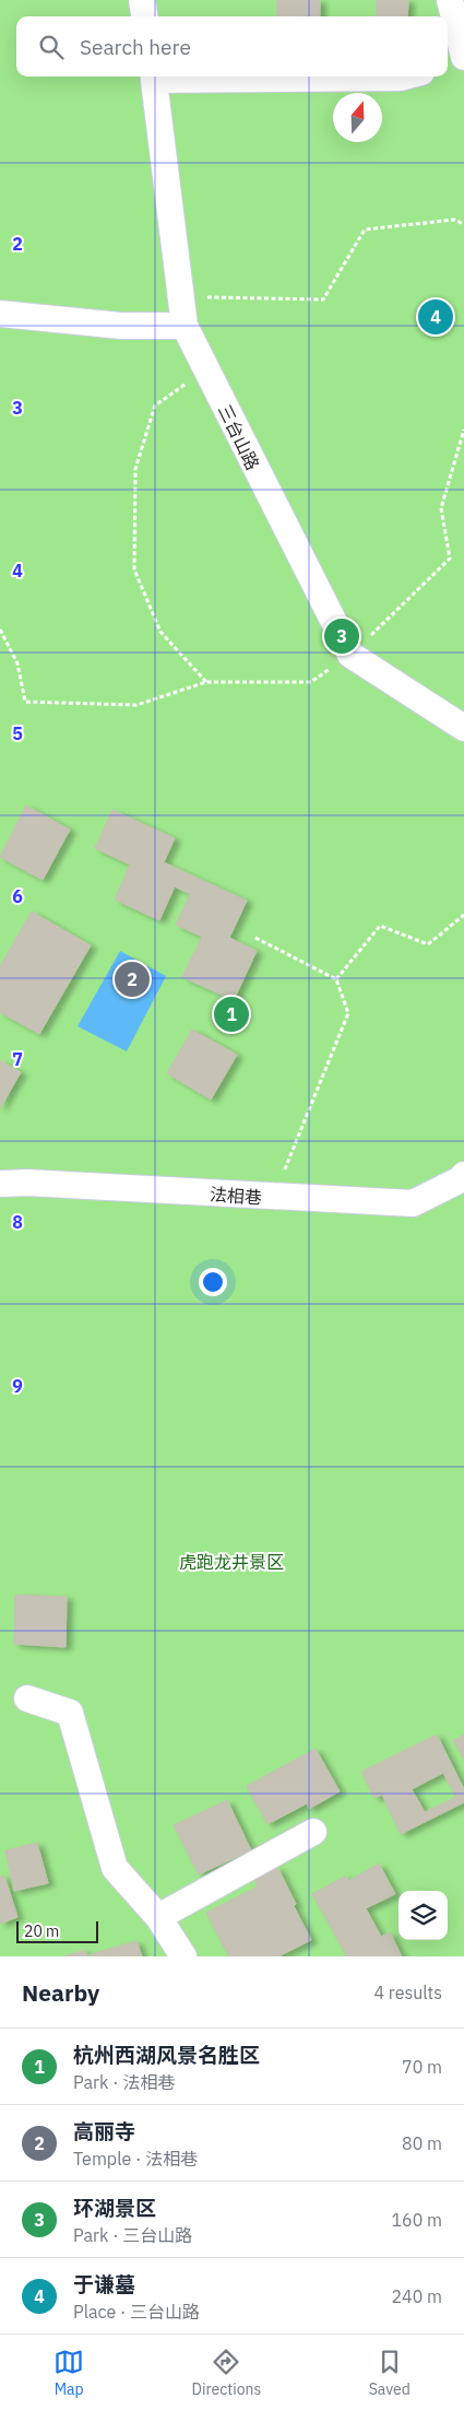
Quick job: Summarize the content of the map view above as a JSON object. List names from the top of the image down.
{
  "streets": {
    "street": ["三台山路", "法相巷"]
  },
  "parks": ["虎跑龙井景区"],
  "scale_bar": "20 m",
  "north": "top",
  "page": {
    "search": "Search here",
    "pins": [
      "4",
      "3",
      "2",
      "1"
    ],
    "scale": "20 m",
    "heading": ["Nearby", "4 results"],
    "list": [
      {
        "mark": "1",
        "name": "杭州西湖风景名胜区",
        "note": "Park · 法相巷",
        "value": "70 m"
      },
      {
        "mark": "2",
        "name": "高丽寺",
        "note": "Temple · 法相巷",
        "value": "80 m"
      },
      {
        "mark": "3",
        "name": "环湖景区",
        "note": "Park · 三台山路",
        "value": "160 m"
      },
      {
        "mark": "4",
        "name": "于谦墓",
        "note": "Place · 三台山路",
        "value": "240 m"
      }
    ],
    "nav": ["Map", "Directions", "Saved"]
  },
  "grid": {
    "rows": [
      "2",
      "3",
      "4",
      "5",
      "6",
      "7",
      "8",
      "9"
    ]
  }
}
